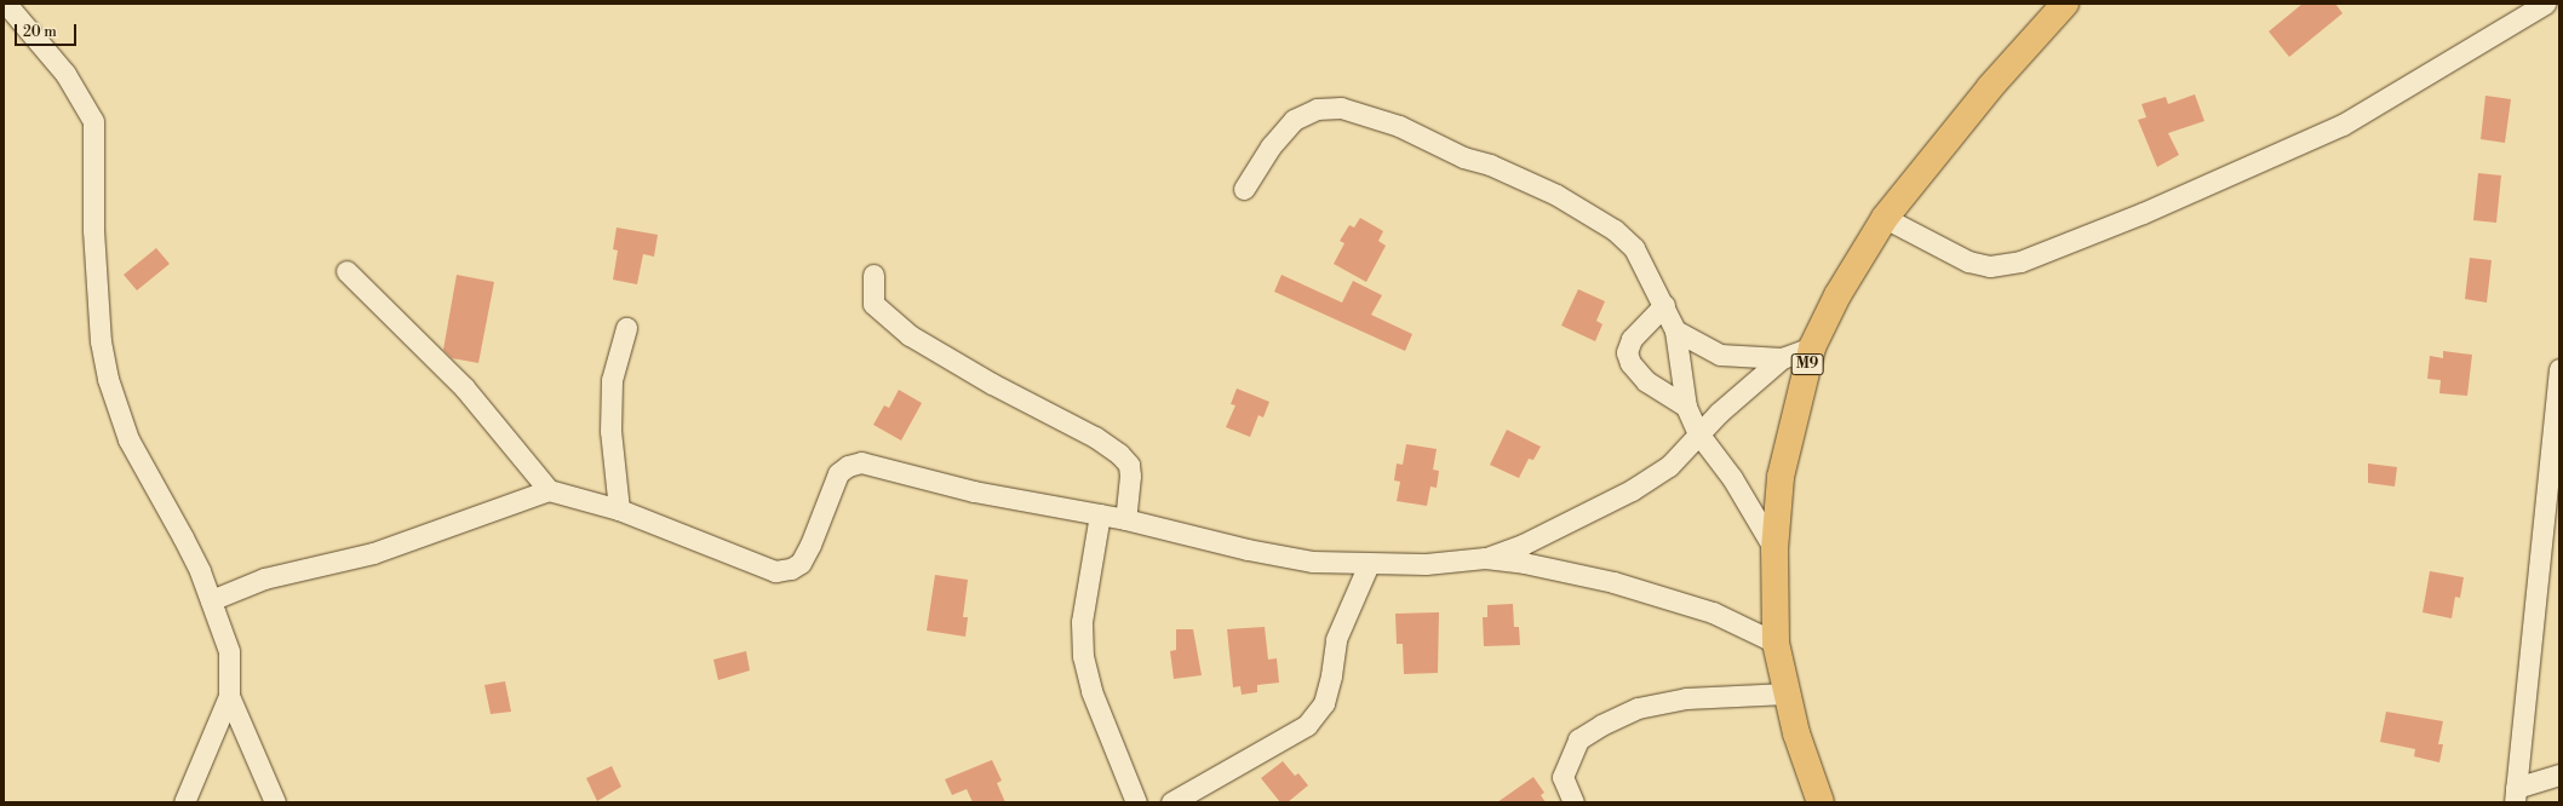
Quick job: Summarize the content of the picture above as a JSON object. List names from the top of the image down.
{
  "streets": {
    "main road": ["M9"]
  },
  "scale_bar": "20 m"
}
